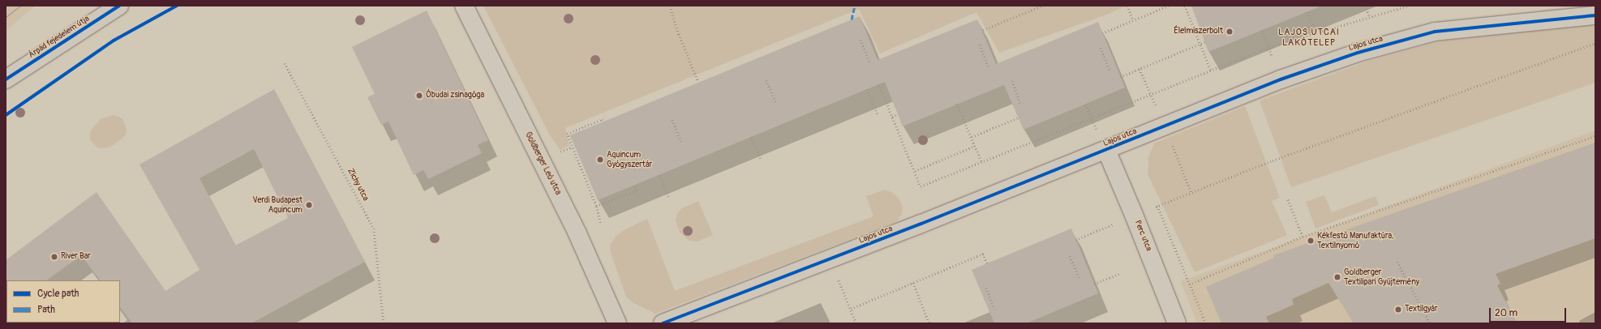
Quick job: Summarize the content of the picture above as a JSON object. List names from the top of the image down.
{
  "streets": {
    "street": [
      "Árpád fejedelem útja",
      "Lajos utca",
      "Goldberger Leó utca",
      "Perc utca"
    ],
    "path": ["Zichy utca"]
  },
  "crossings": [
    ["Lajos utca", "Perc utca"]
  ],
  "districts": ["LAJOS UTCAI LAKÓTELEP"],
  "places": [
    "Élelmiszerbolt",
    "Óbudai zsinagóga",
    "Aquincum Gyógyszertár",
    "Verdi Budapest Aquincum",
    "Kékfestő Manufaktúra, Textilnyomó",
    "River Bar",
    "Goldberger Textilipari Gyűjtemény",
    "Textilgyár"
  ],
  "legend": ["Cycle path", "Path"],
  "scale_bar": "20 m"
}
